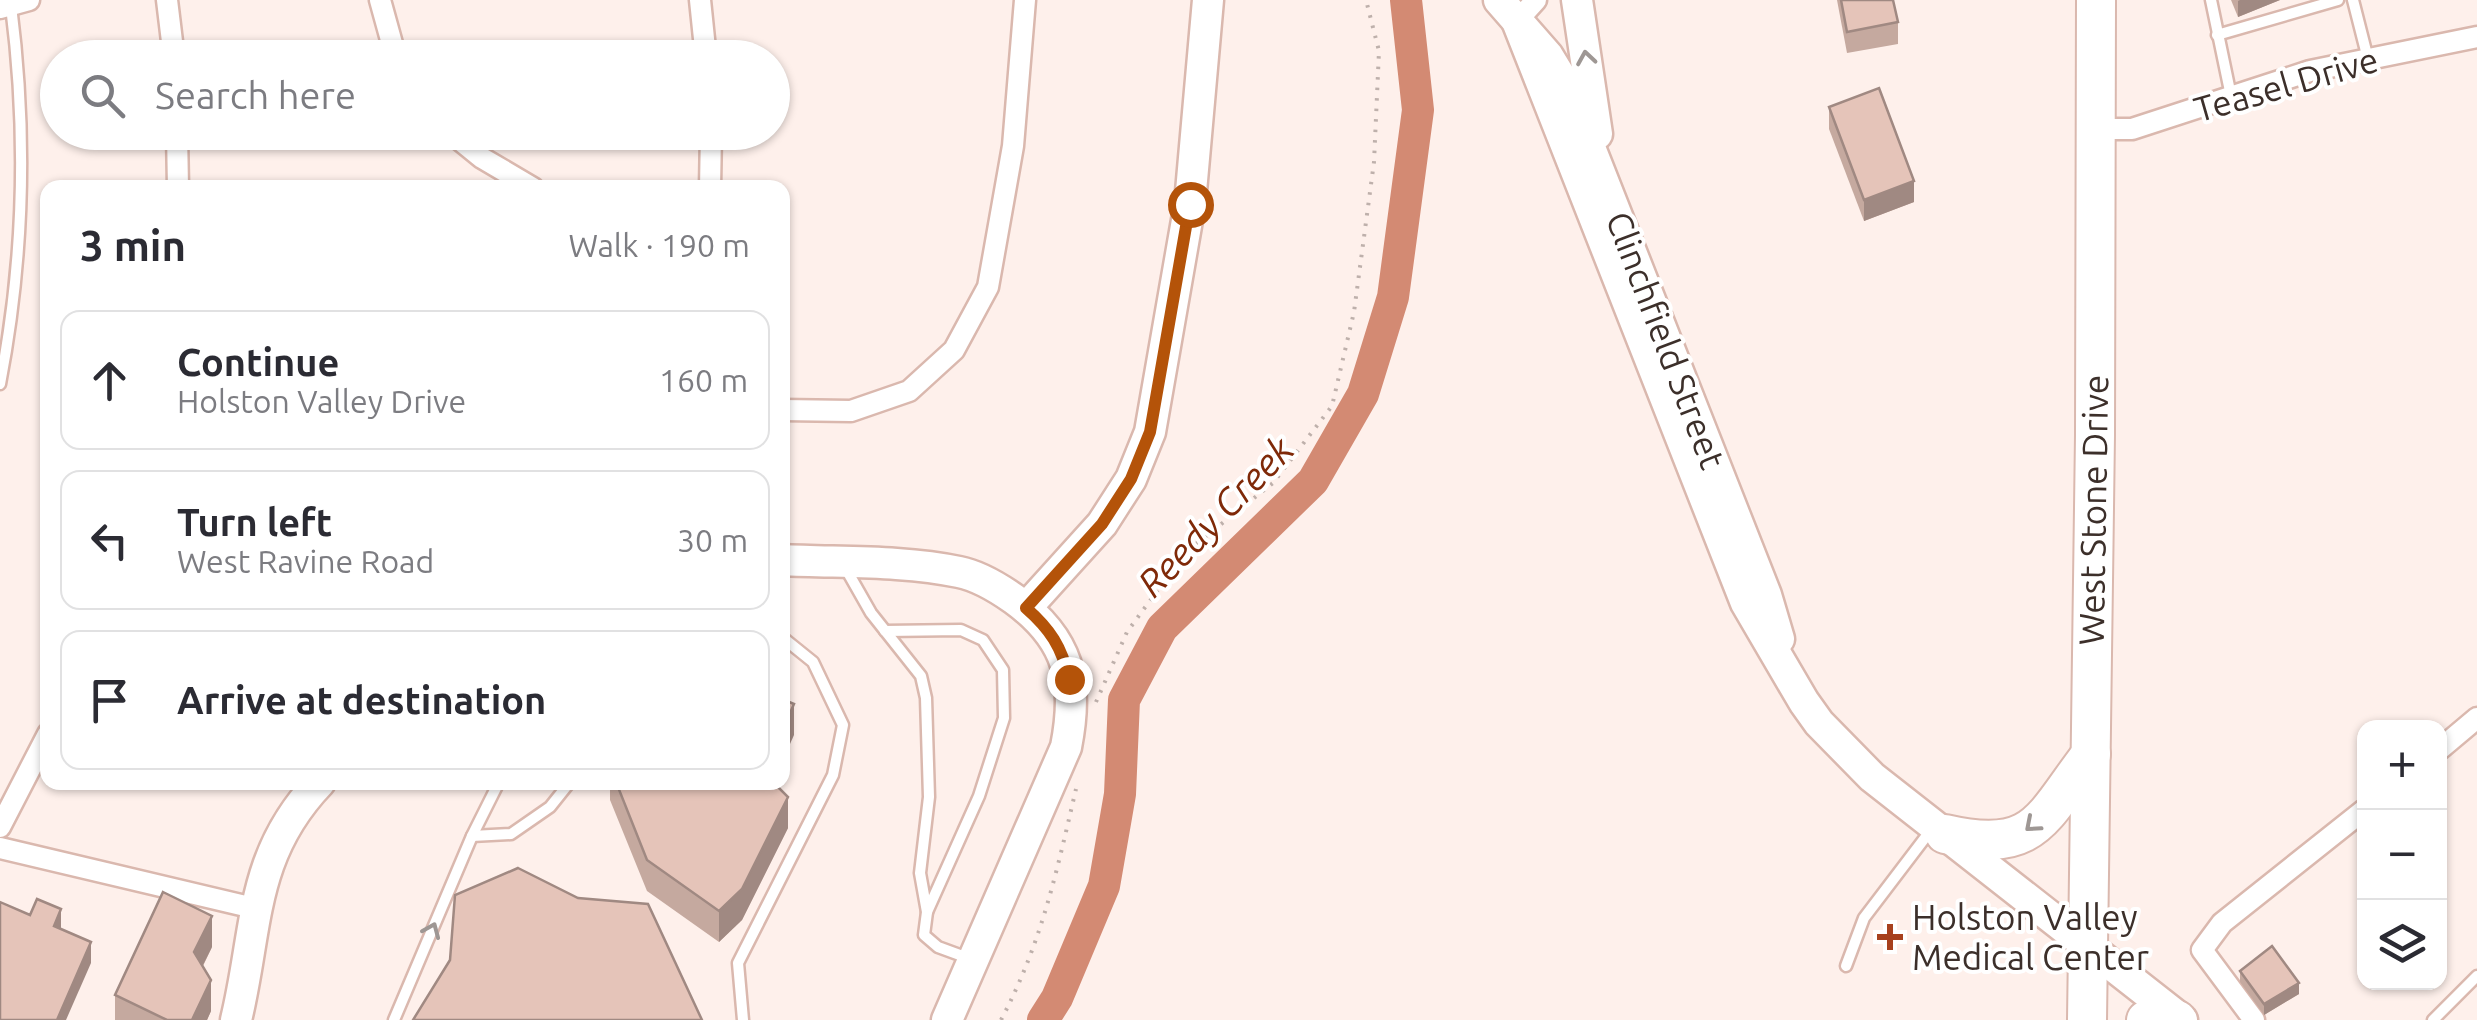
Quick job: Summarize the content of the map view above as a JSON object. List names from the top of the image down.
{
  "streets": {
    "highway": ["West Stone Drive"],
    "main road": ["Clinchfield Street"],
    "street": ["Teasel Drive"]
  },
  "crossings": [
    ["Teasel Drive", "West Stone Drive"],
    ["Clinchfield Street", "West Stone Drive"]
  ],
  "water": ["Reedy Creek"],
  "places": {
    "health": ["Holston Valley Medical Center"]
  },
  "page": {
    "search": "Search here",
    "heading": ["3 min", "Walk · 190 m"],
    "list": [
      ["Continue", "Holston Valley Drive", "160 m"],
      ["Turn left", "West Ravine Road", "30 m"],
      "Arrive at destination"
    ],
    "map_buttons": ["+", "−"]
  }
}
